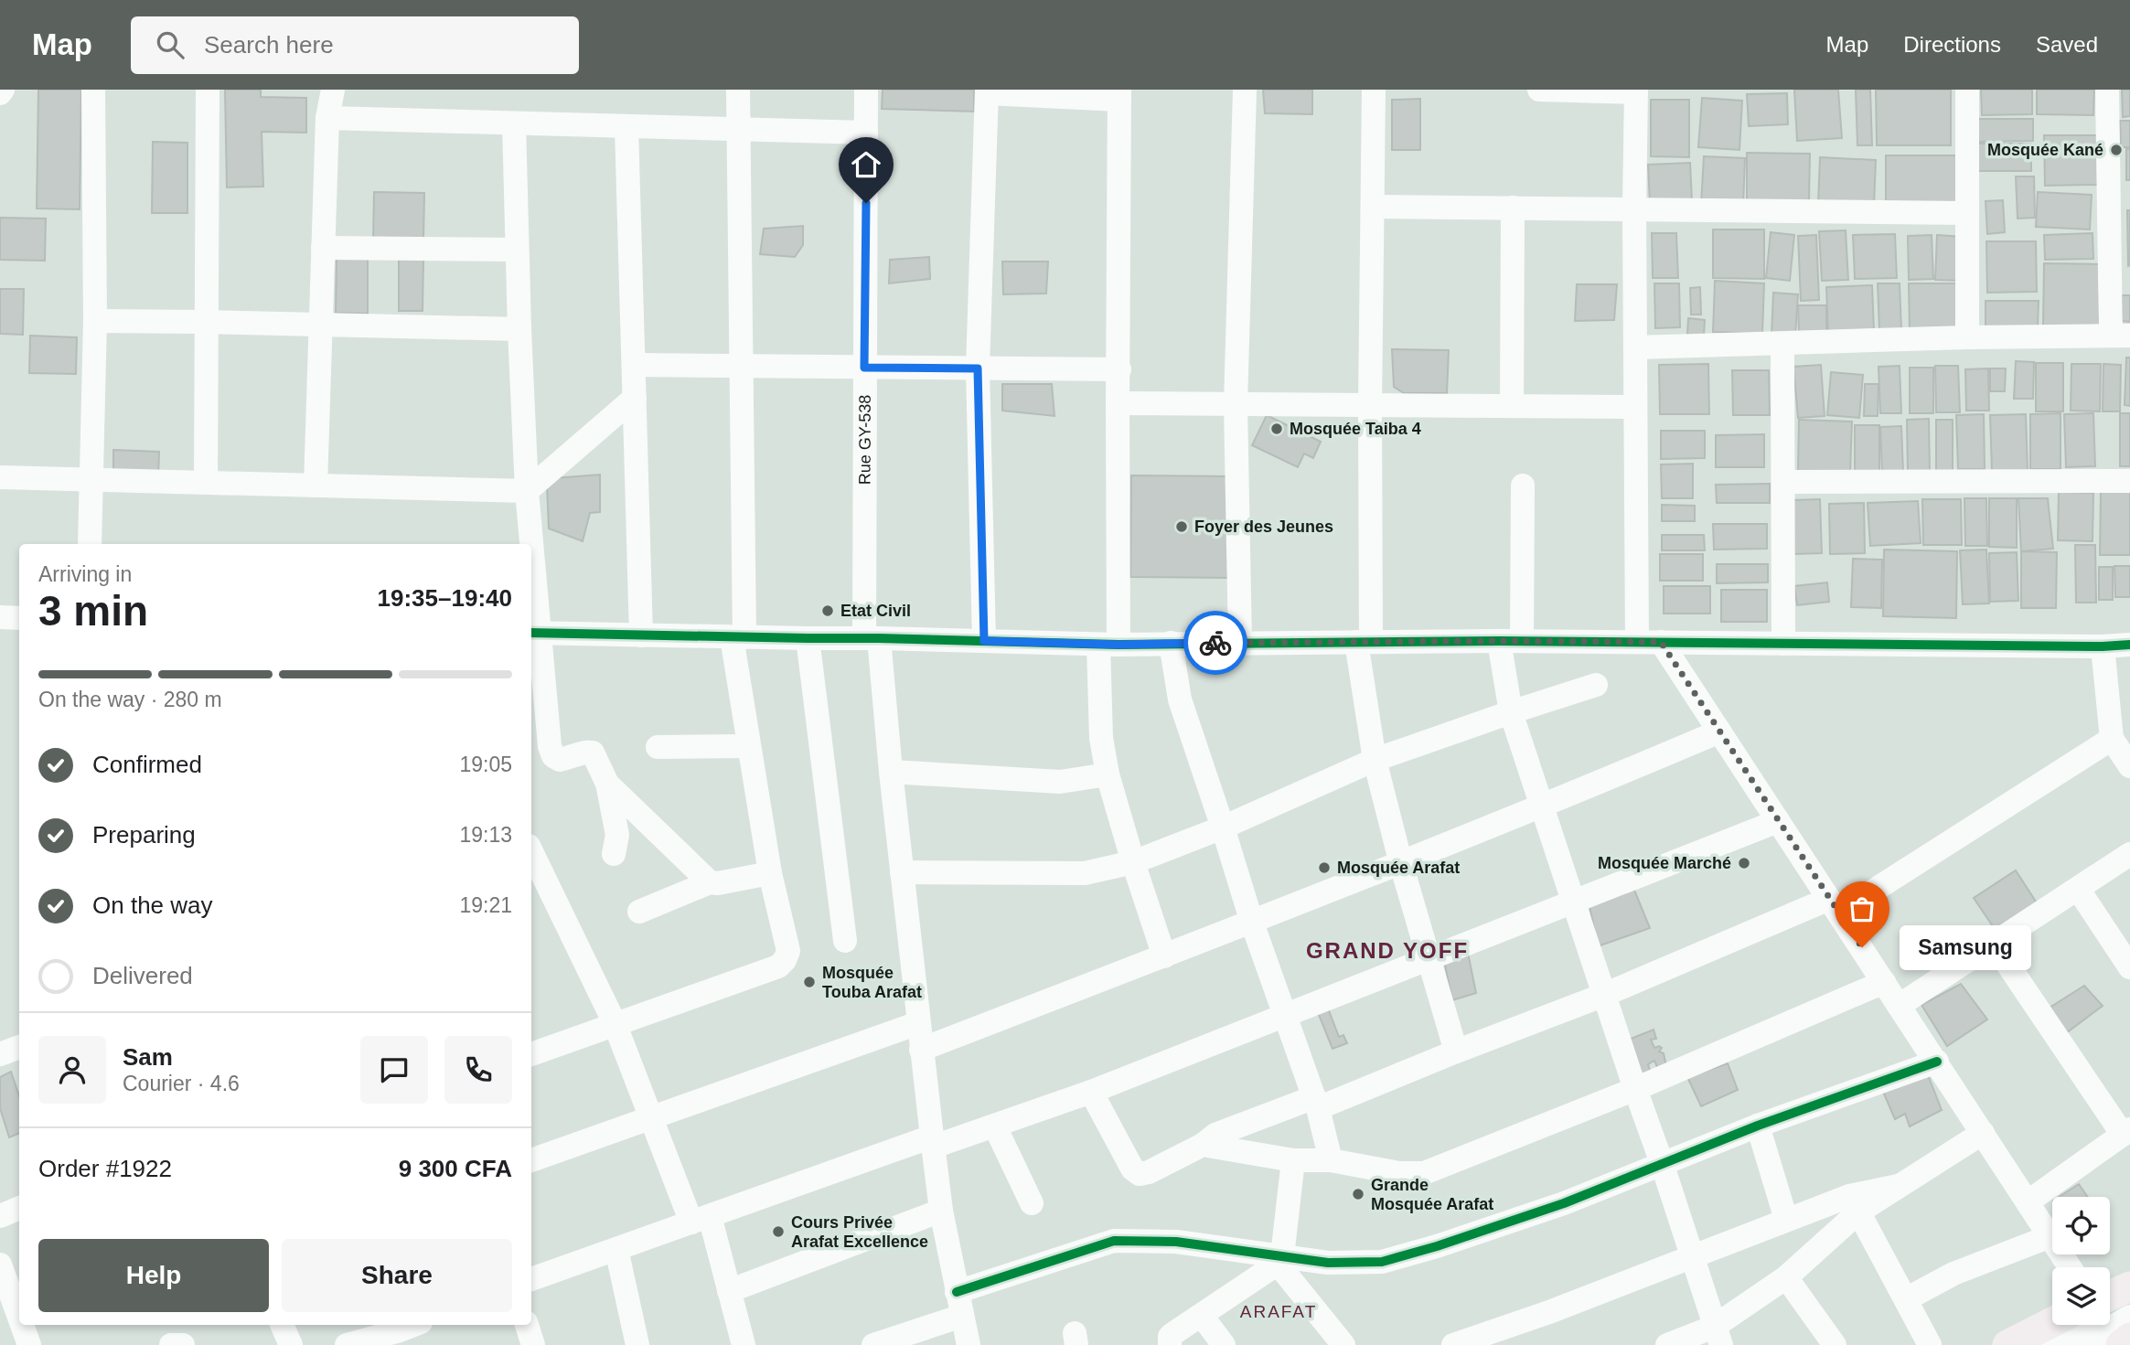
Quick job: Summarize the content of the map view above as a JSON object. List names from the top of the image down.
{
  "streets": {
    "street": ["Rue GY-538"]
  },
  "districts": ["GRAND YOFF", "ARAFAT"],
  "places": [
    "Mosquée Kané",
    "Mosquée Taiba 4",
    "Foyer des Jeunes",
    "Etat Civil",
    "Mosquée Marché",
    "Mosquée Arafat",
    "Samsung",
    "Mosquée Touba Arafat",
    "Grande Mosquée Arafat",
    "Cours Privée Arafat Excellence"
  ],
  "page": {
    "header": "Map",
    "search": "Search here",
    "nav": ["Map", "Directions", "Saved"],
    "heading": ["3 min", "Arriving in", "19:35–19:40"],
    "panel": [
      "Sam",
      "Courier · 4.6",
      "Order #1922",
      "9 300 CFA"
    ],
    "bar": "On the way · 280 m",
    "list": [
      ["Confirmed", "19:05"],
      ["Preparing", "19:13"],
      ["On the way", "19:21"],
      "Delivered"
    ],
    "bubble": "Samsung",
    "buttons": ["Help", "Share"]
  }
}
